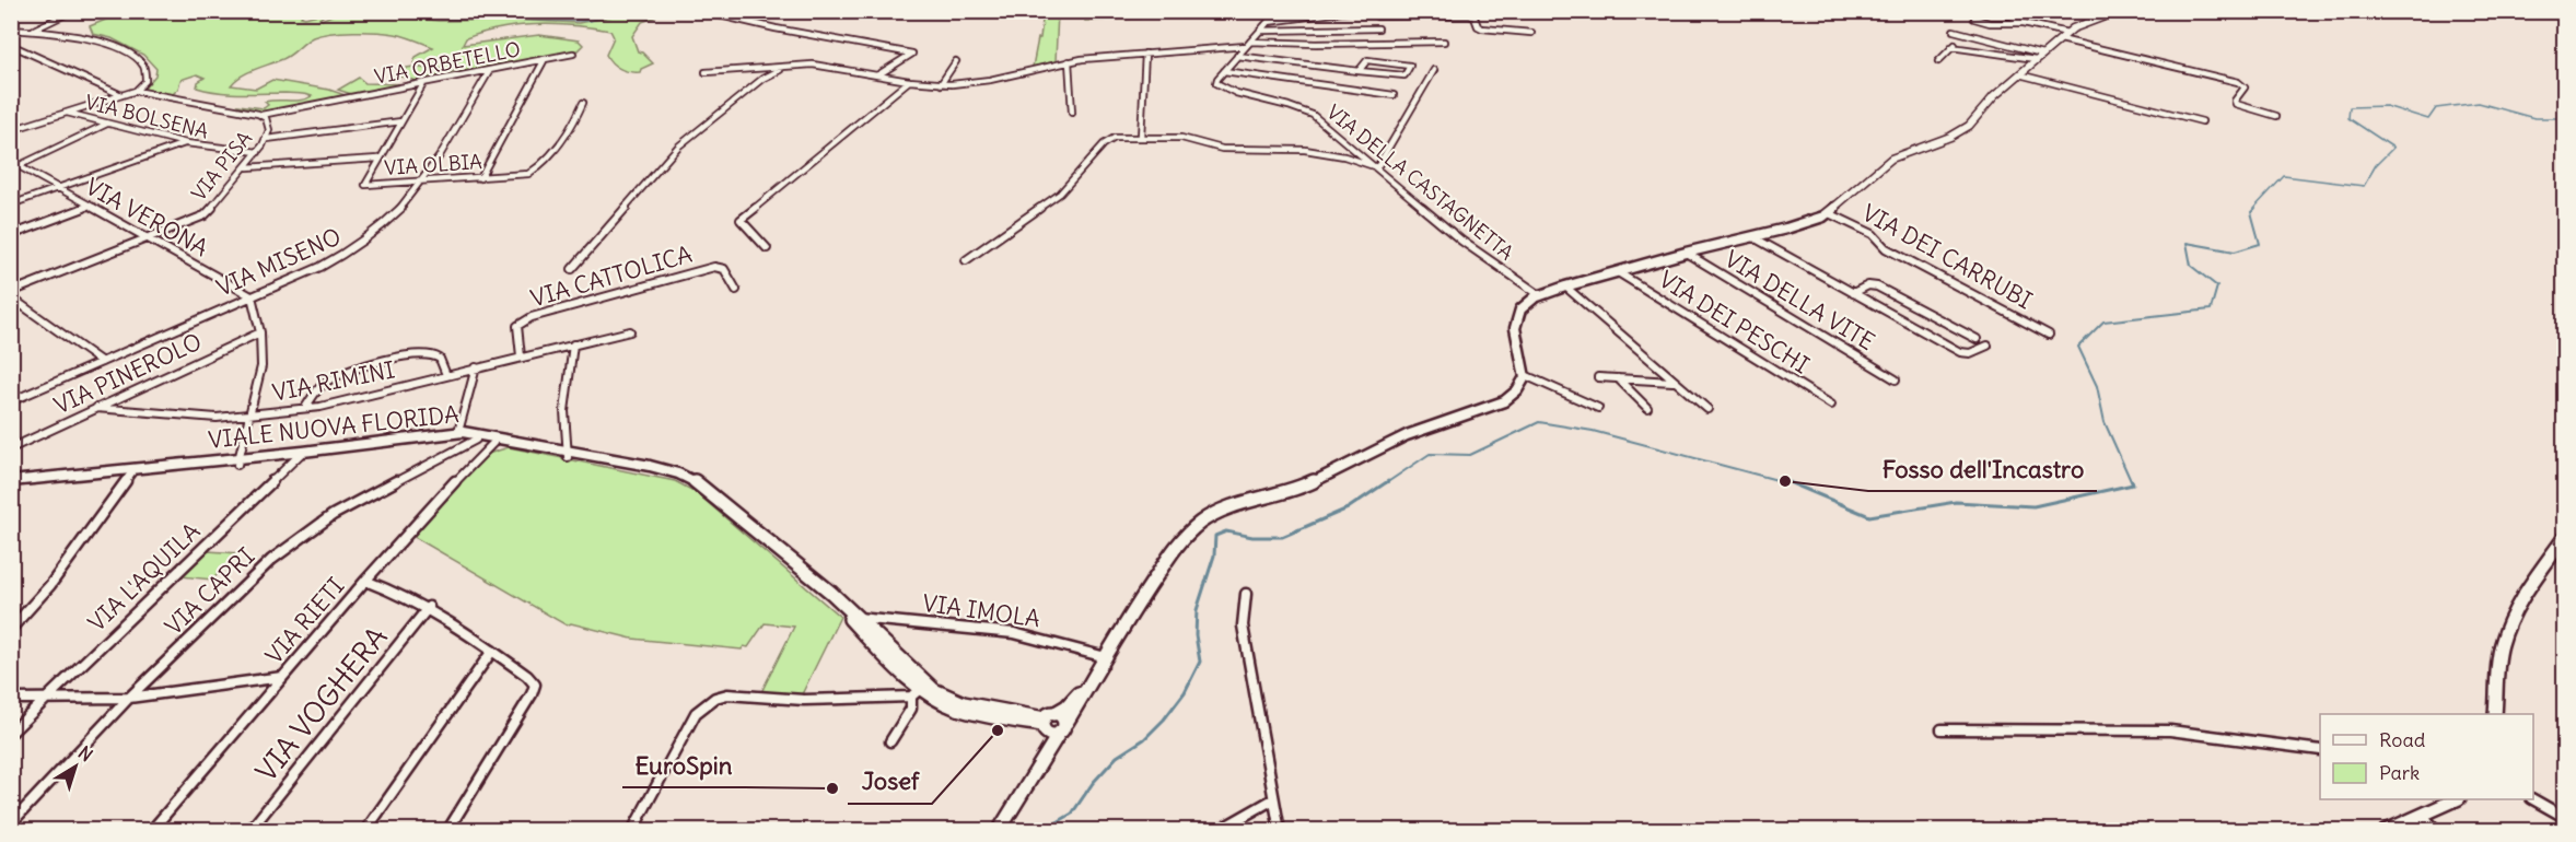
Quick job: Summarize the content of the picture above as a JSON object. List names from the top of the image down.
{
  "streets": {
    "main road": ["VIALE NUOVA FLORIDA"],
    "street": [
      "VIA ORBETELLO",
      "VIA BOLSENA",
      "VIA OLBIA",
      "VIA PISA",
      "VIA DELLA CASTAGNETTA",
      "VIA VERONA",
      "VIA DEI CARRUBI",
      "VIA MISENO",
      "VIA CATTOLICA",
      "VIA DELLA VITE",
      "VIA DEI PESCHI",
      "VIA PINEROLO",
      "VIA RIMINI",
      "VIA L'AQUILA",
      "VIA CAPRI",
      "VIA IMOLA",
      "VIA RIETI",
      "VIA VOGHERA"
    ]
  },
  "crossings": [
    ["VIA ORBETELLO", "VIA OLBIA"],
    ["VIA ORBETELLO", "VIA PISA"],
    ["VIA ORBETELLO", "VIA MISENO"],
    ["VIA BOLSENA", "VIA PISA"],
    ["VIA OLBIA", "VIA MISENO"],
    ["VIA PISA", "VIA VERONA"],
    ["VIA VERONA", "VIA MISENO"],
    ["VIA CATTOLICA", "VIA RIMINI"],
    ["VIA PINEROLO", "VIA RIMINI"],
    ["VIALE NUOVA FLORIDA", "VIA L'AQUILA"],
    ["VIALE NUOVA FLORIDA", "VIA CAPRI"],
    ["VIALE NUOVA FLORIDA", "VIA IMOLA"],
    ["VIALE NUOVA FLORIDA", "VIA RIETI"]
  ],
  "places": ["Fosso dell'Incastro", "Josef", "EuroSpin"],
  "legend": ["Road", "Park"],
  "north": "top right"
}
